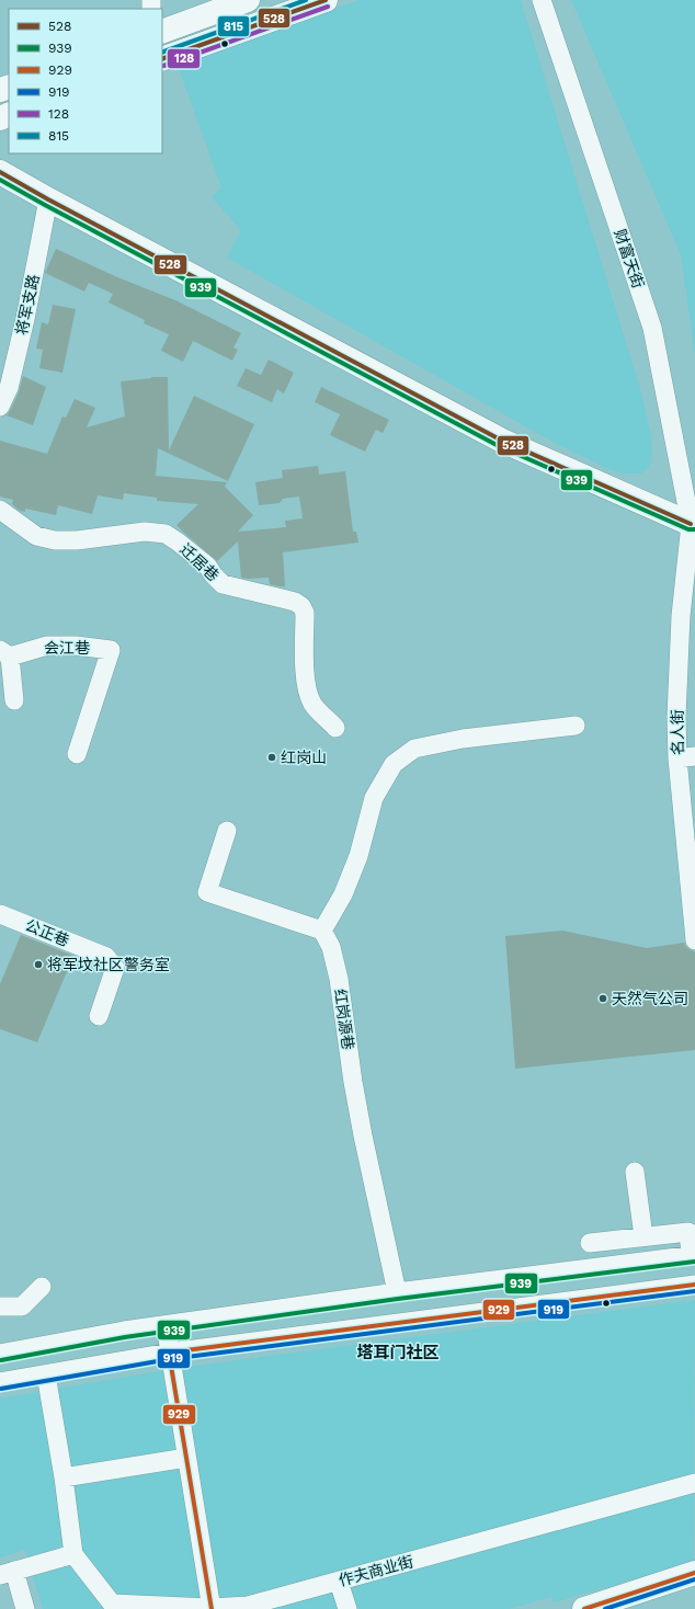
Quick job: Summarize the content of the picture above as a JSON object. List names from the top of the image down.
{
  "streets": {
    "street": [
      "财富天街",
      "将军支路",
      "迁居巷",
      "会江巷",
      "名人街",
      "公正巷",
      "红岗源巷",
      "作夫商业街"
    ]
  },
  "crossings": [
    ["财富天街", "名人街"]
  ],
  "districts": ["塔耳门社区"],
  "places": ["红岗山", "将军坟社区警务室", "天然气公司"],
  "lines": [
    "transit line 528",
    "transit line 815",
    "transit line 128",
    "transit line 939",
    "transit line 929",
    "transit line 919"
  ],
  "legend": [
    "528",
    "939",
    "929",
    "919",
    "128",
    "815"
  ]
}
